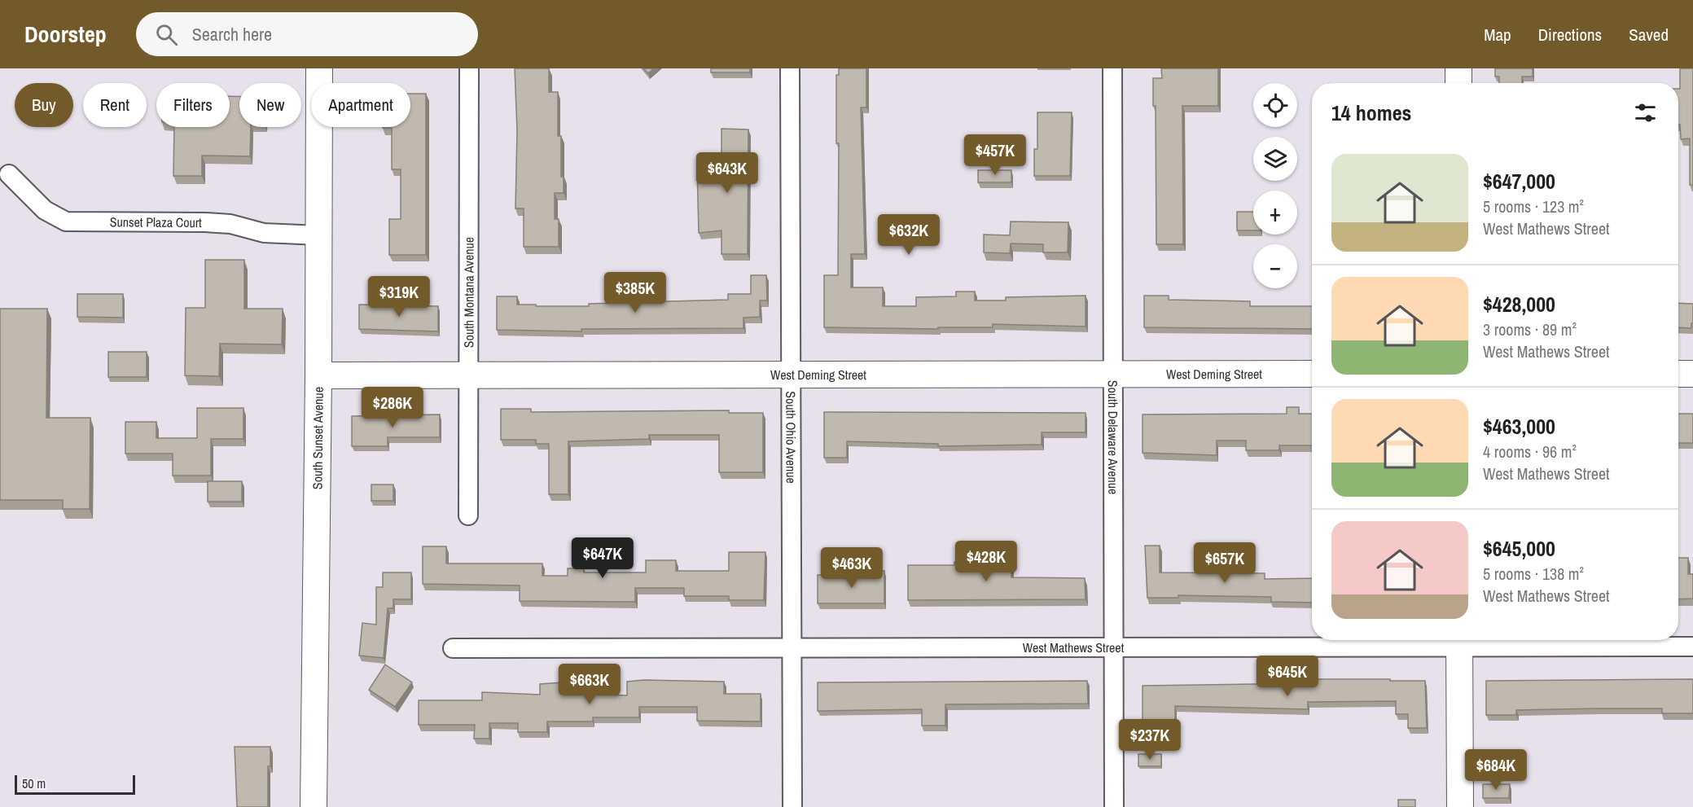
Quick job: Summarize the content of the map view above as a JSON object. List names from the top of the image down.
{
  "streets": {
    "street": [
      "Sunset Plaza Court",
      "South Montana Avenue",
      "West Deming Street",
      "South Sunset Avenue",
      "South Ohio Avenue",
      "South Delaware Avenue",
      "West Mathews Street"
    ]
  },
  "crossings": [
    ["Sunset Plaza Court", "South Sunset Avenue"],
    ["South Montana Avenue", "West Deming Street"],
    ["West Deming Street", "South Sunset Avenue"],
    ["West Deming Street", "South Ohio Avenue"],
    ["West Deming Street", "South Delaware Avenue"],
    ["South Ohio Avenue", "West Mathews Street"],
    ["South Delaware Avenue", "West Mathews Street"]
  ],
  "scale_bar": "50 m",
  "page": {
    "header": "Doorstep",
    "search": "Search here",
    "nav": ["Map", "Directions", "Saved"],
    "map_buttons": ["+", "−"],
    "chip": [
      "Buy",
      "Rent",
      "Filters",
      "New",
      "Apartment"
    ],
    "heading": "14 homes",
    "price": [
      "$457K",
      "$643K",
      "$632K",
      "$385K",
      "$319K",
      "$286K",
      "$647K",
      "$428K",
      "$657K",
      "$463K",
      "$645K",
      "$663K",
      "$237K",
      "$684K"
    ],
    "list": [
      {
        "name": "$647,000",
        "note": "5 rooms · 123 m² · West Mathews Street"
      },
      {
        "name": "$428,000",
        "note": "3 rooms · 89 m² · West Mathews Street"
      },
      {
        "name": "$463,000",
        "note": "4 rooms · 96 m² · West Mathews Street"
      },
      {
        "name": "$645,000",
        "note": "5 rooms · 138 m² · West Mathews Street"
      }
    ],
    "scale": "50 m"
  }
}
